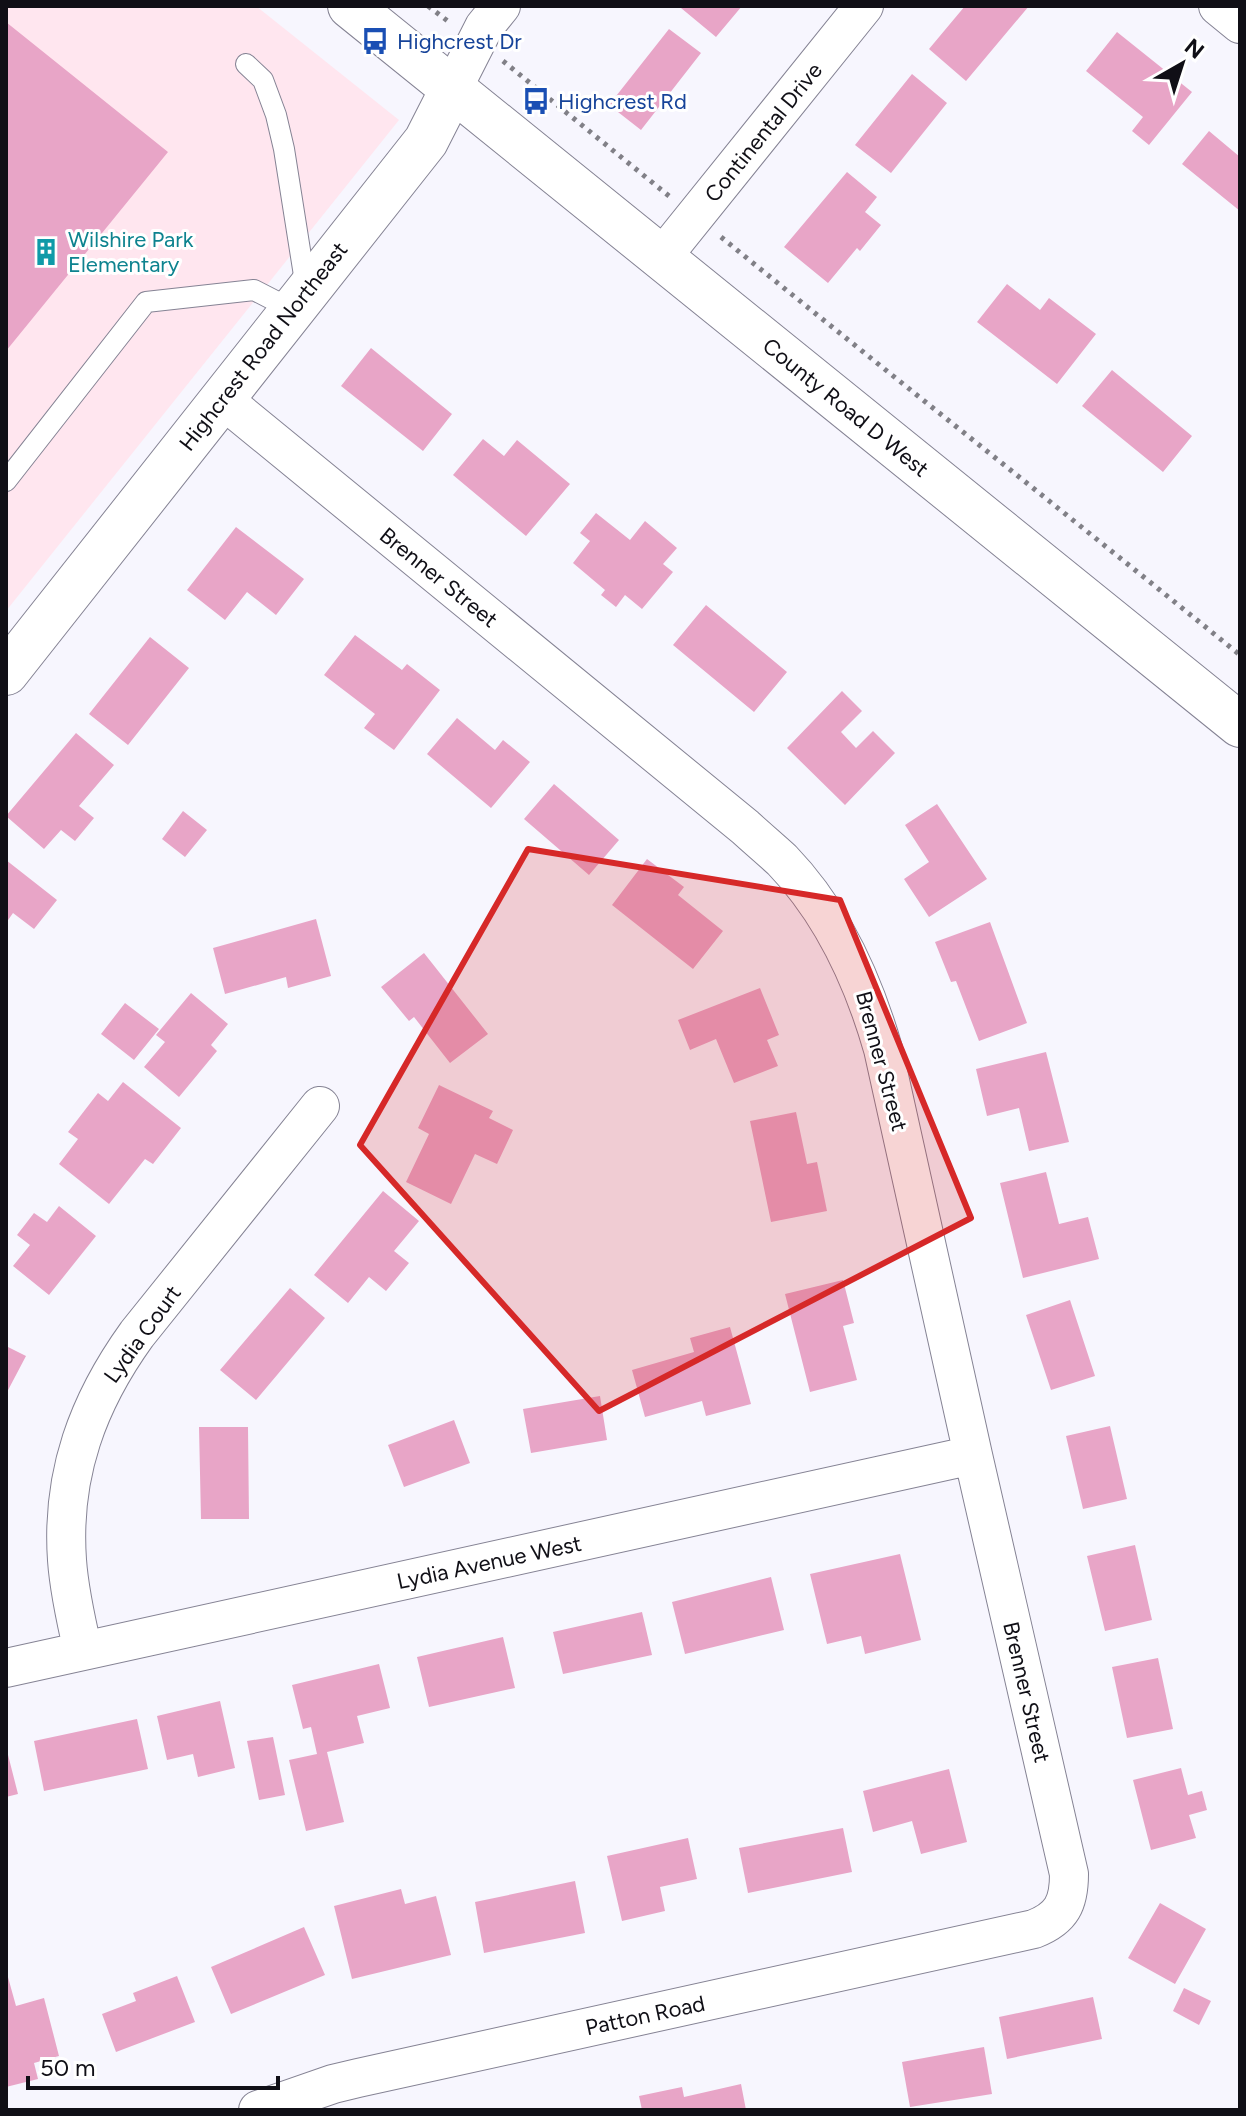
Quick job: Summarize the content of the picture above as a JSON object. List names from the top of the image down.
{
  "streets": {
    "main road": ["Highcrest Road Northeast", "County Road D West"],
    "street": [
      "Continental Drive",
      "Brenner Street",
      "Lydia Court",
      "Lydia Avenue West",
      "Patton Road"
    ]
  },
  "crossings": [
    ["Continental Drive", "County Road D West"],
    ["Highcrest Road Northeast", "County Road D West"],
    ["Highcrest Road Northeast", "Brenner Street"],
    ["Brenner Street", "Lydia Avenue West"],
    ["Brenner Street", "Patton Road"],
    ["Lydia Court", "Lydia Avenue West"]
  ],
  "places": {
    "bus stop": ["Highcrest Dr", "Highcrest Rd"],
    "building": ["Wilshire Park Elementary"]
  },
  "scale_bar": "50 m",
  "north": "top right"
}
